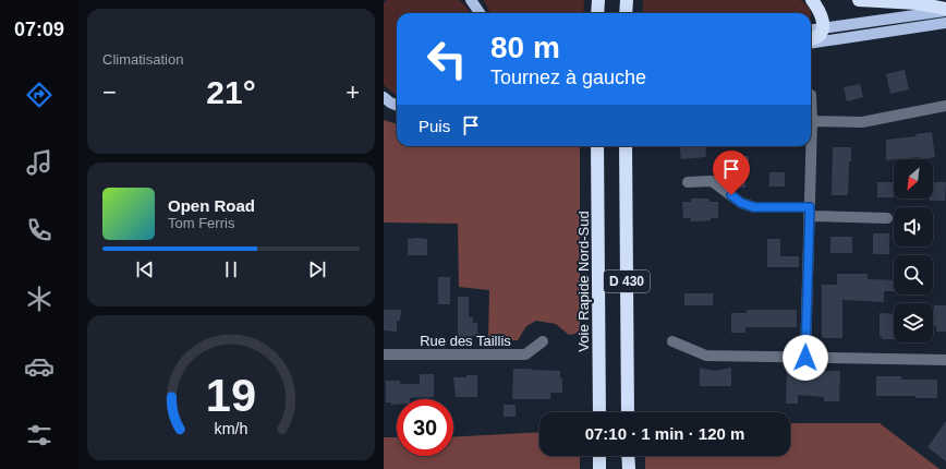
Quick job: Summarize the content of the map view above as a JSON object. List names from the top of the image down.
{
  "streets": {
    "highway": ["Voie Rapide Nord-Sud", "D 430"],
    "street": ["Rue des Taillis"]
  },
  "north": "bottom left",
  "page": {
    "tabs": "07:09",
    "tile": "Climatisation",
    "turn": ["80 m", "Tournez à gauche"],
    "heat": ["−", "21°", "+"],
    "then": "Puis",
    "song": ["Open Road", "Tom Ferris"],
    "limit": "30",
    "trip": "07:10 · 1 min · 120 m",
    "gauge": ["19", "km/h"]
  }
}
